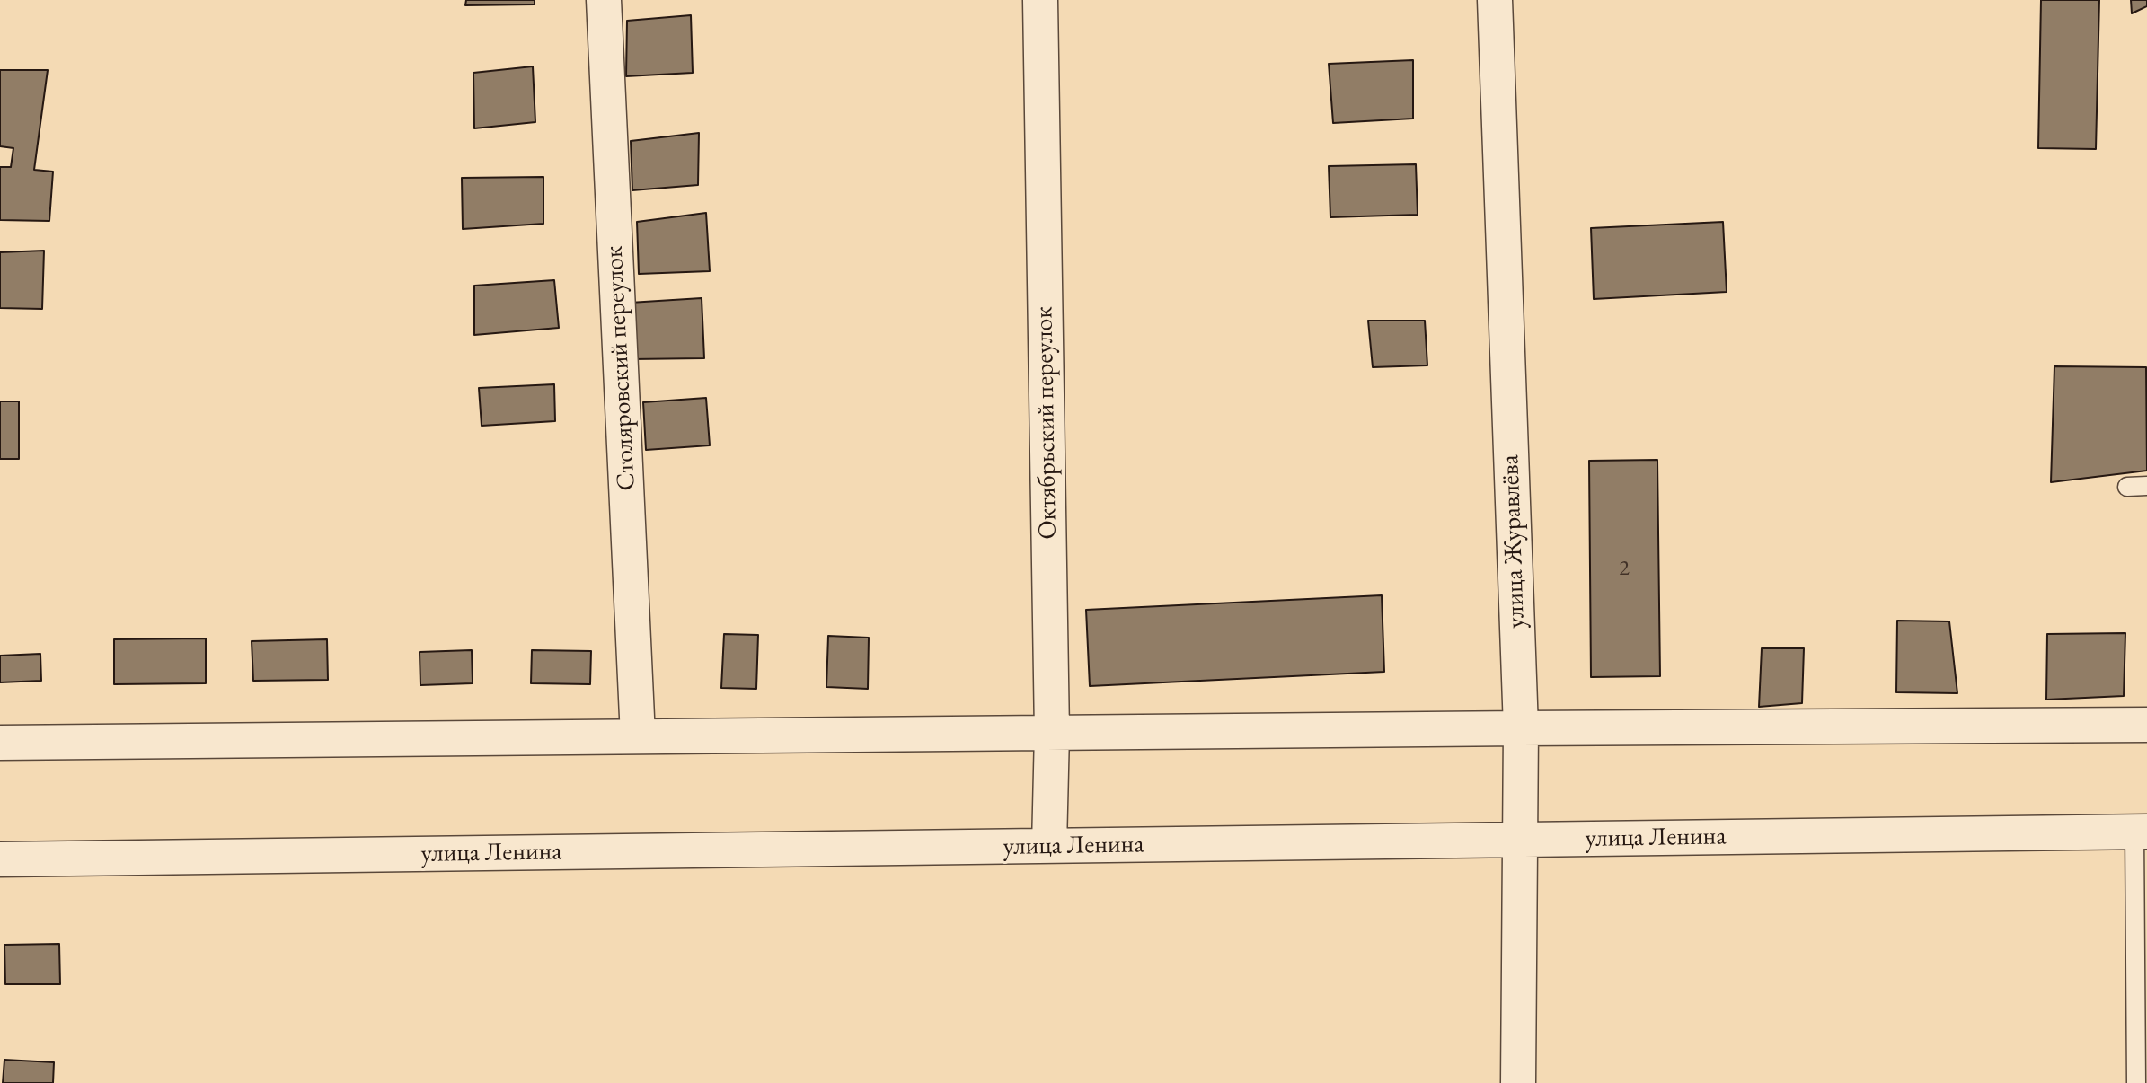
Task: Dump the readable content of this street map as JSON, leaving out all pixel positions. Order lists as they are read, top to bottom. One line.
{"streets":{"street":["Столяровский переулок","Октябрьский переулок","улица Журавлёва","улица Ленина"]},"crossings":[["Октябрьский переулок","улица Ленина"],["улица Журавлёва","улица Ленина"]],"house_numbers":["2"]}
